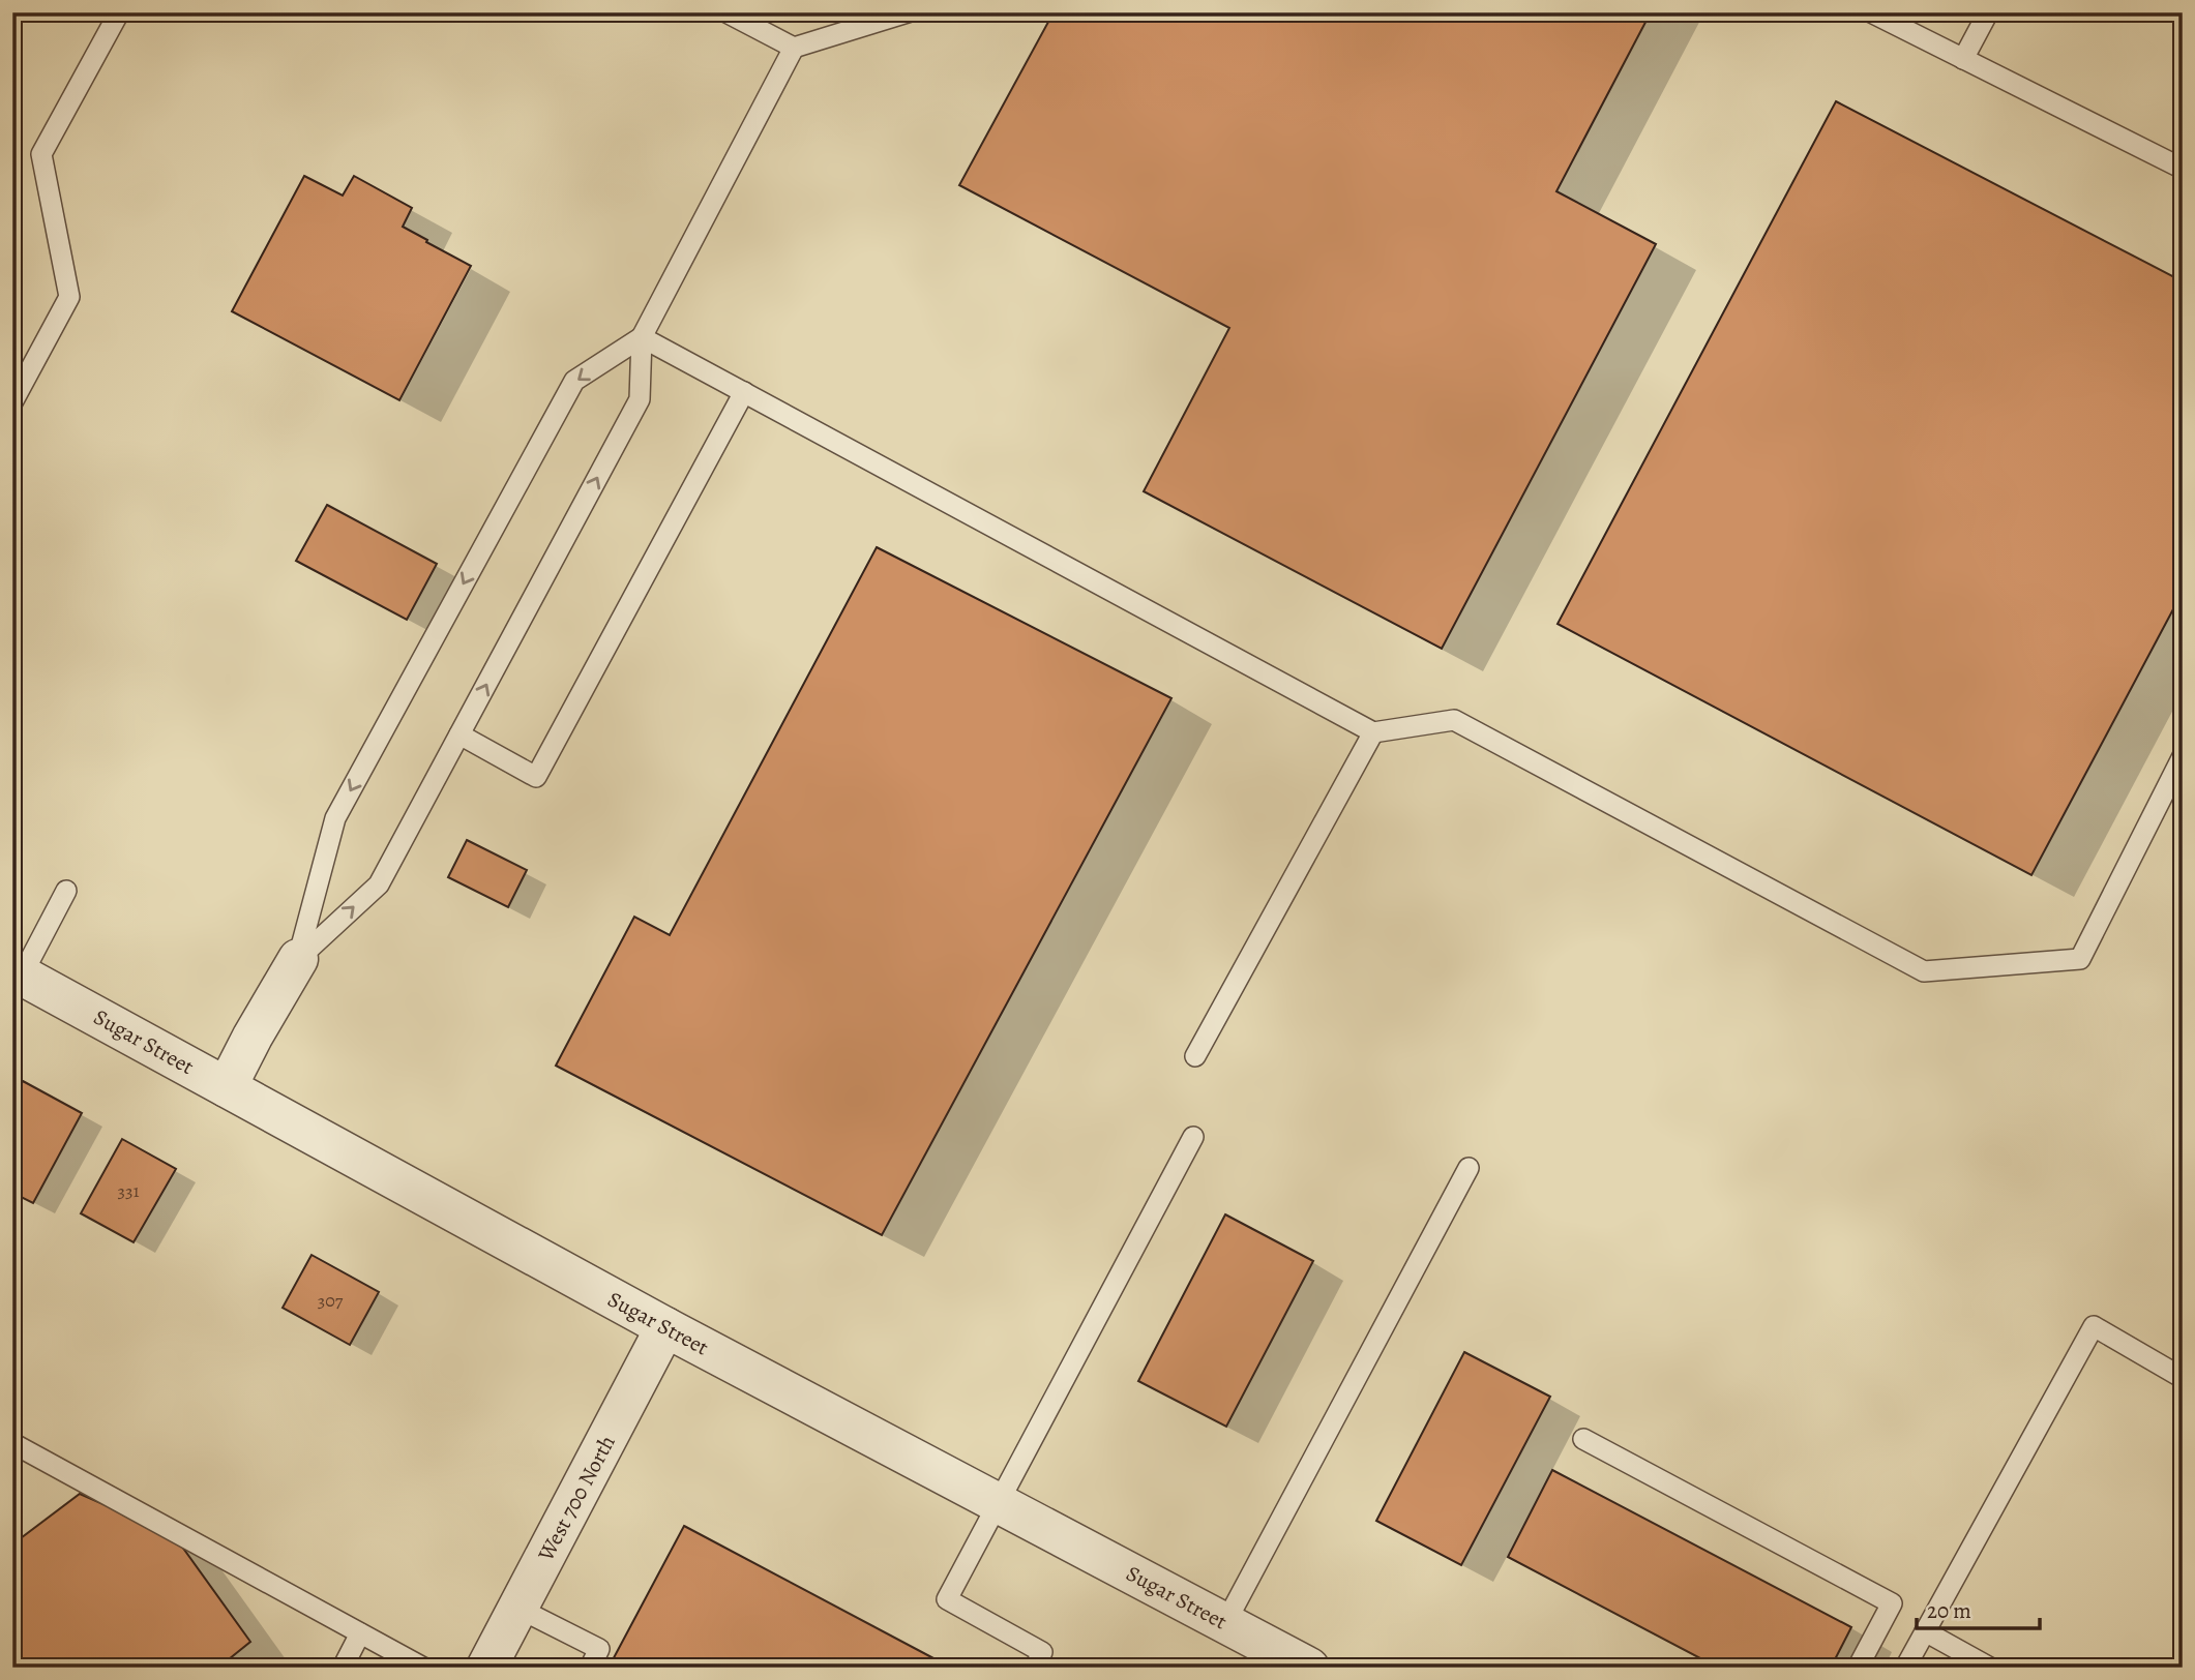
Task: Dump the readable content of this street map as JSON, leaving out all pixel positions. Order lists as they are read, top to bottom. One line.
{"streets":{"street":["Sugar Street","West 700 North"]},"crossings":[["Sugar Street","West 700 North"]],"house_numbers":["331","307"],"scale_bar":"20 m"}
